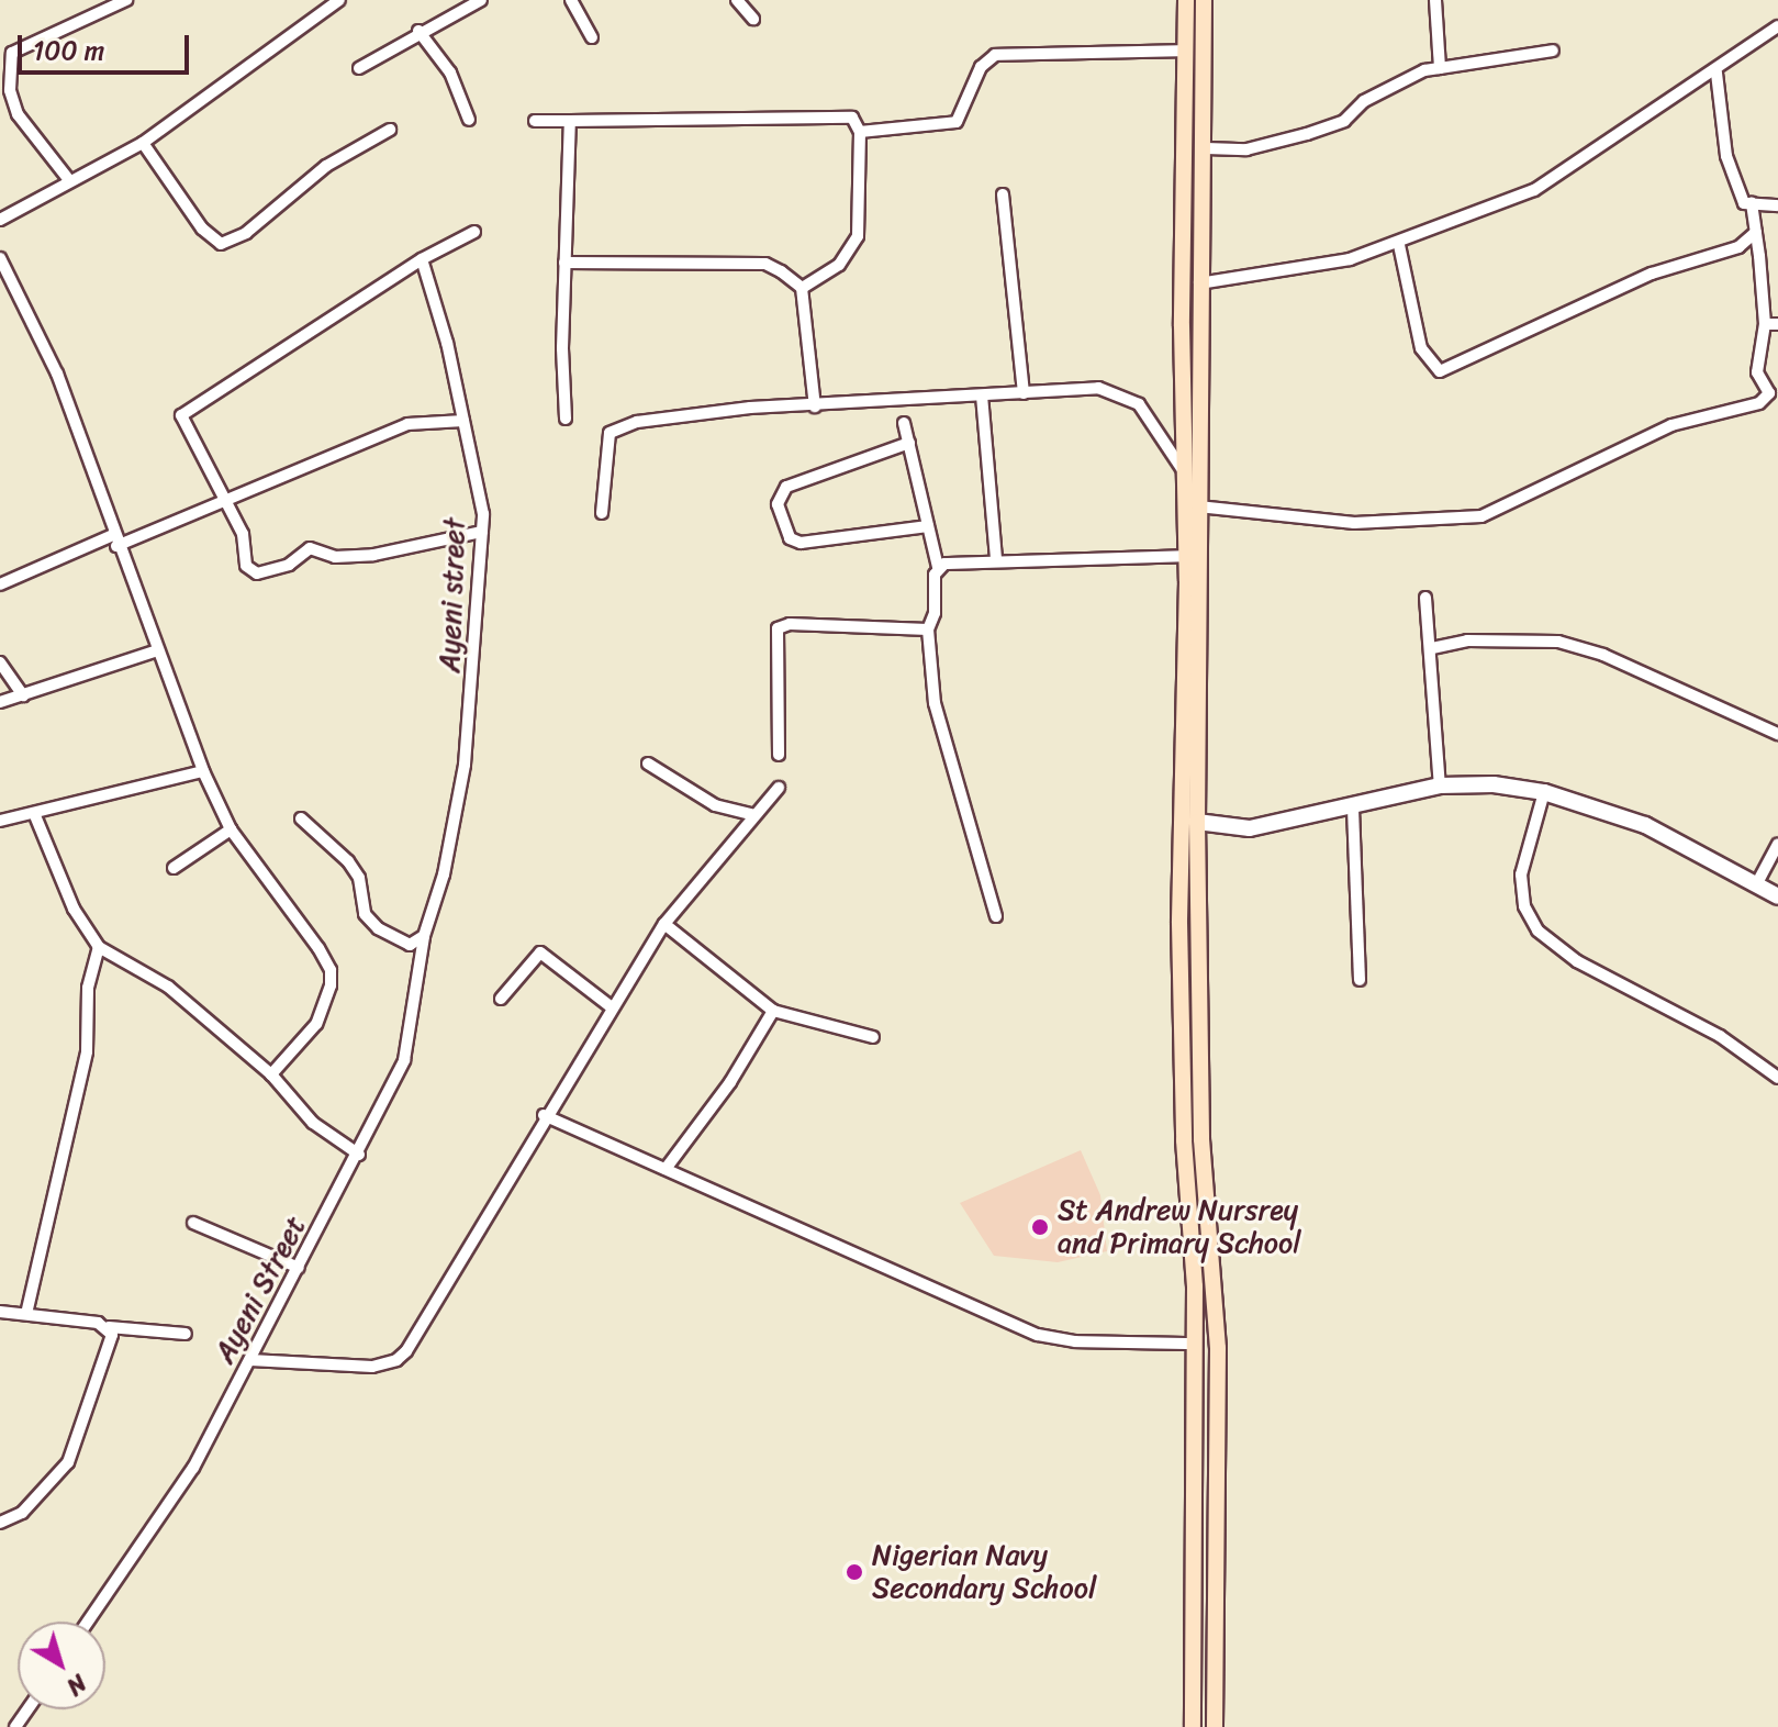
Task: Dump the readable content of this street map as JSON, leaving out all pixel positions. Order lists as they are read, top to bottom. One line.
{"streets":{"street":["Ayeni street","Ayeni Street"]},"crossings":[["Ayeni street","Ayeni Street"]],"places":["St Andrew Nursrey and Primary School","Nigerian Navy Secondary School"],"scale_bar":"100 m","north":"bottom right"}
